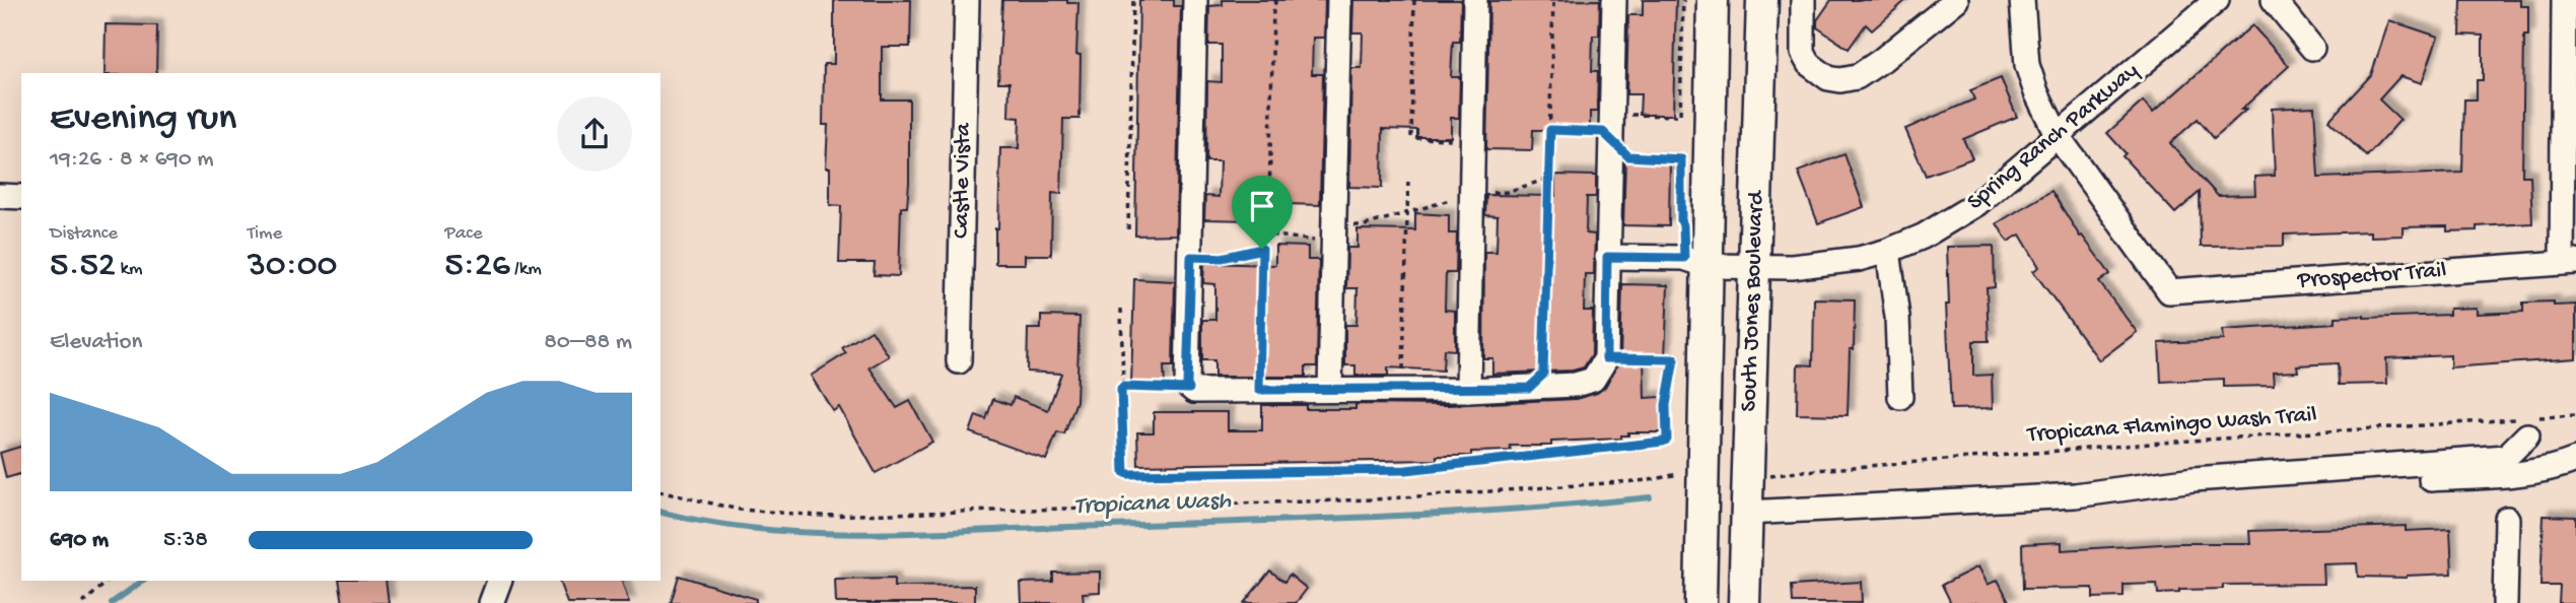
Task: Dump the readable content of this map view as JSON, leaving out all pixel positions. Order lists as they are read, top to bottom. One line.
{"streets":{"main road":["South Jones Boulevard"],"street":["Spring Ranch Parkway","Castle Vista","Prospector Trail"],"path":["Tropicana Flamingo Wash Trail"]},"crossings":[["Spring Ranch Parkway","Prospector Trail"],["Spring Ranch Parkway","South Jones Boulevard"]],"water":["Tropicana Wash"],"page":{"heading":["Evening run","19:26 · 8 × 690 m"],"stats":[["Distance","5.52 km"],["Time","30:00"],["Pace","5:26 /km"]],"chart":["Elevation","80–88 m"],"list":[{"name":"690 m","note":"5:38"}]}}
